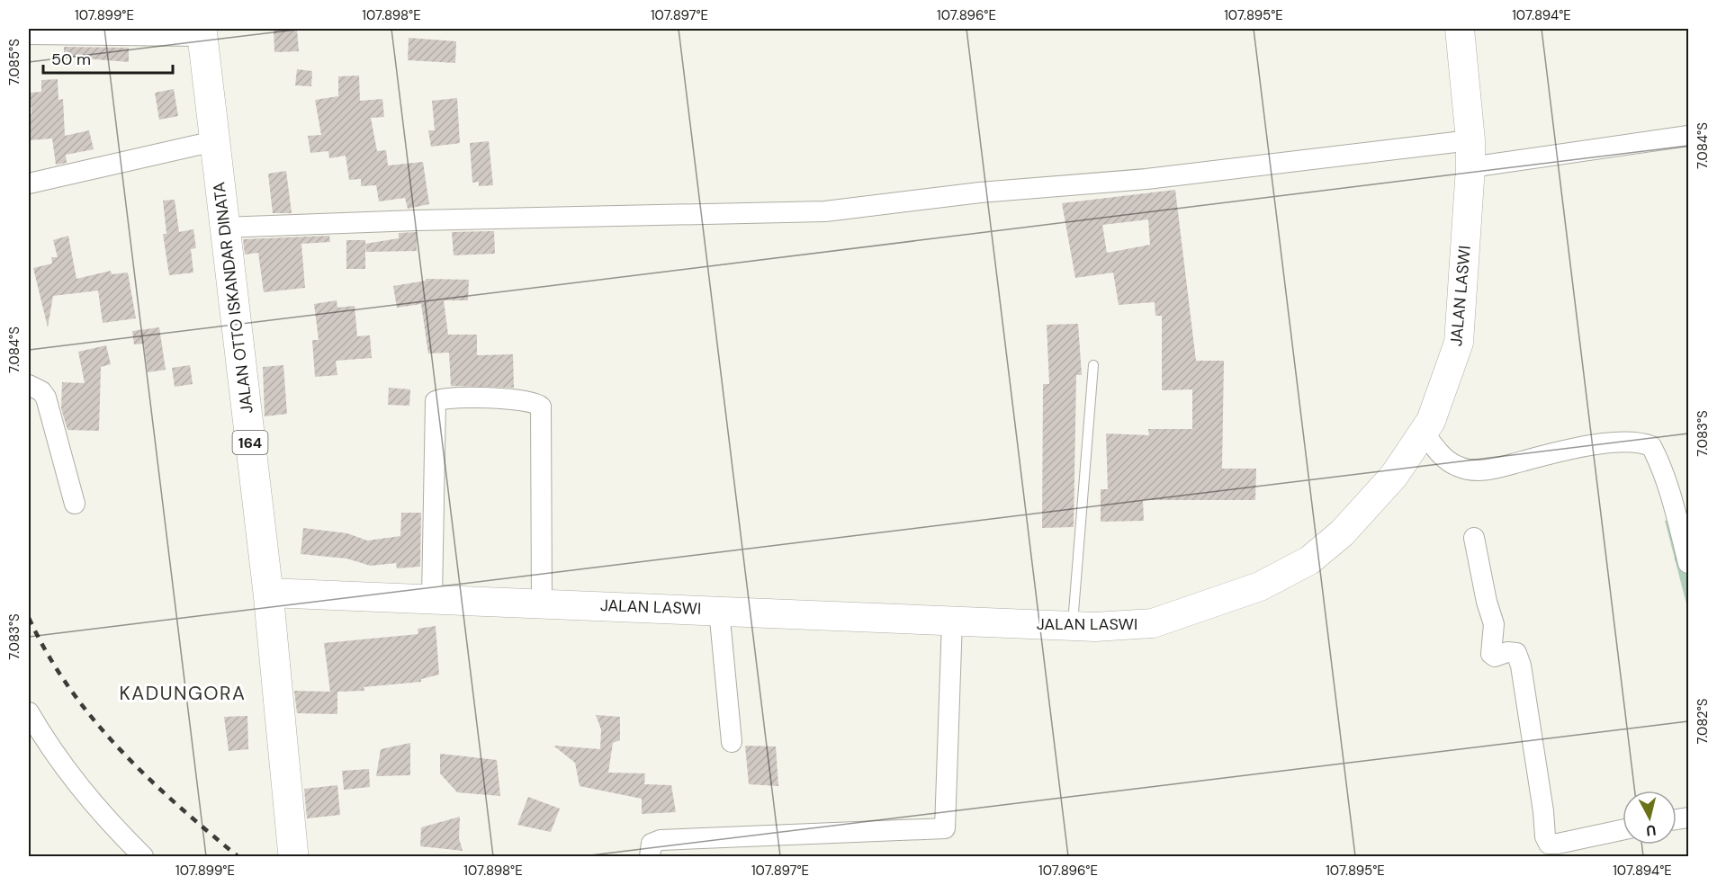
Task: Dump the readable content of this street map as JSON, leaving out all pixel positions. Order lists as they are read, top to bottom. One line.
{"streets":{"main road":["JALAN OTTO ISKANDAR DINATA","164"],"street":["JALAN LASWI"]},"crossings":[["JALAN LASWI","JALAN OTTO ISKANDAR DINATA"]],"districts":["KADUNGORA"],"scale_bar":"50 m","north":"bottom","coordinates":["107.899°E","107.898°E","107.897°E","107.896°E","107.895°E","107.894°E","7.085°S","7.084°S","7.083°S","7.082°S"]}
